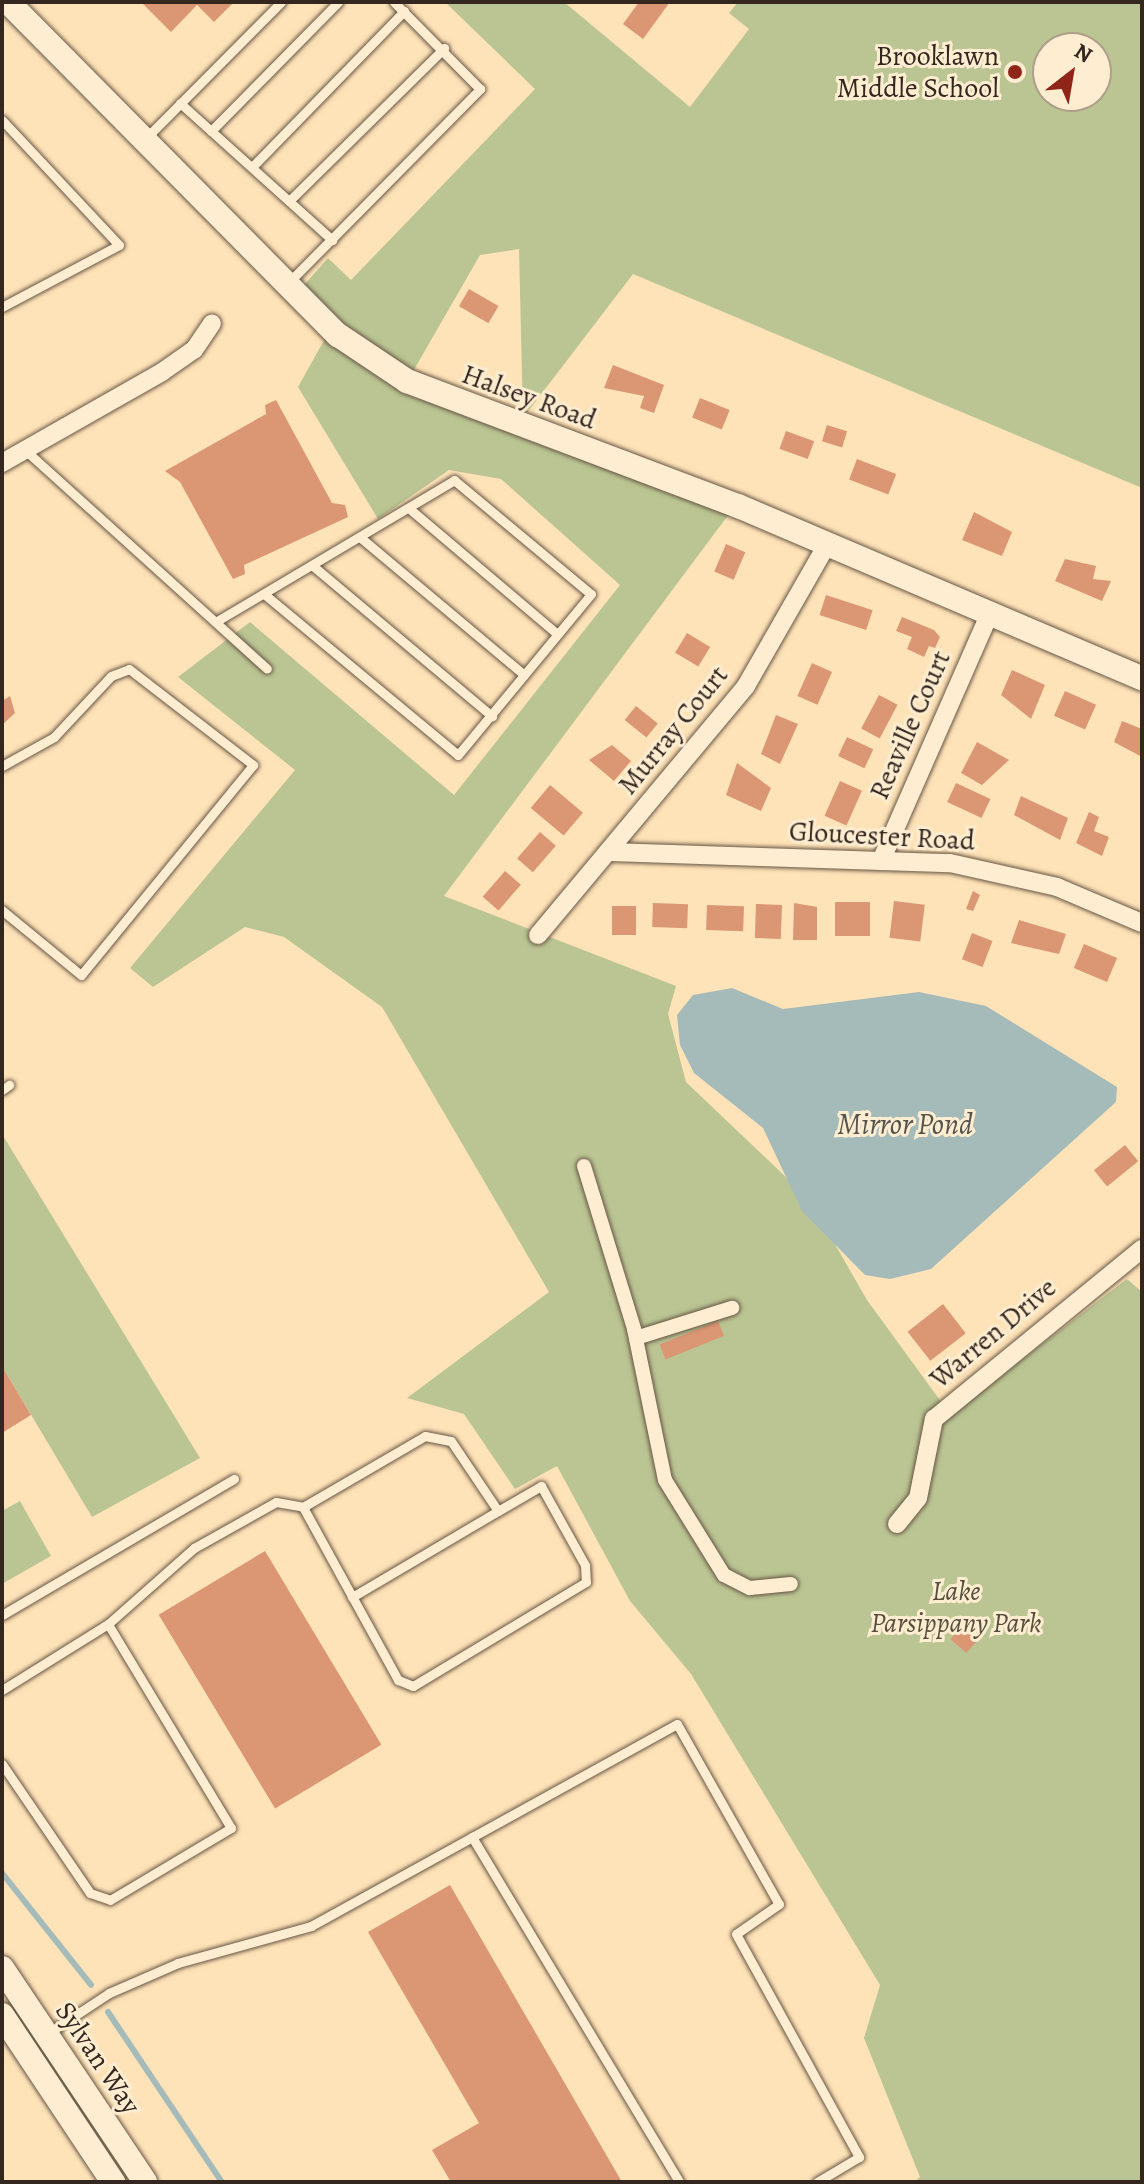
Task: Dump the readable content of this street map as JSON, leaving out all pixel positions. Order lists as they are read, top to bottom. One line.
{"streets":{"street":["Halsey Road","Reaville Court","Murray Court","Gloucester Road","Warren Drive","Sylvan Way"]},"crossings":[["Halsey Road","Reaville Court"],["Halsey Road","Murray Court"],["Reaville Court","Gloucester Road"],["Murray Court","Gloucester Road"]],"water":["Mirror Pond"],"parks":["Lake Parsippany Park"],"places":["Brooklawn Middle School"],"north":"top right"}
